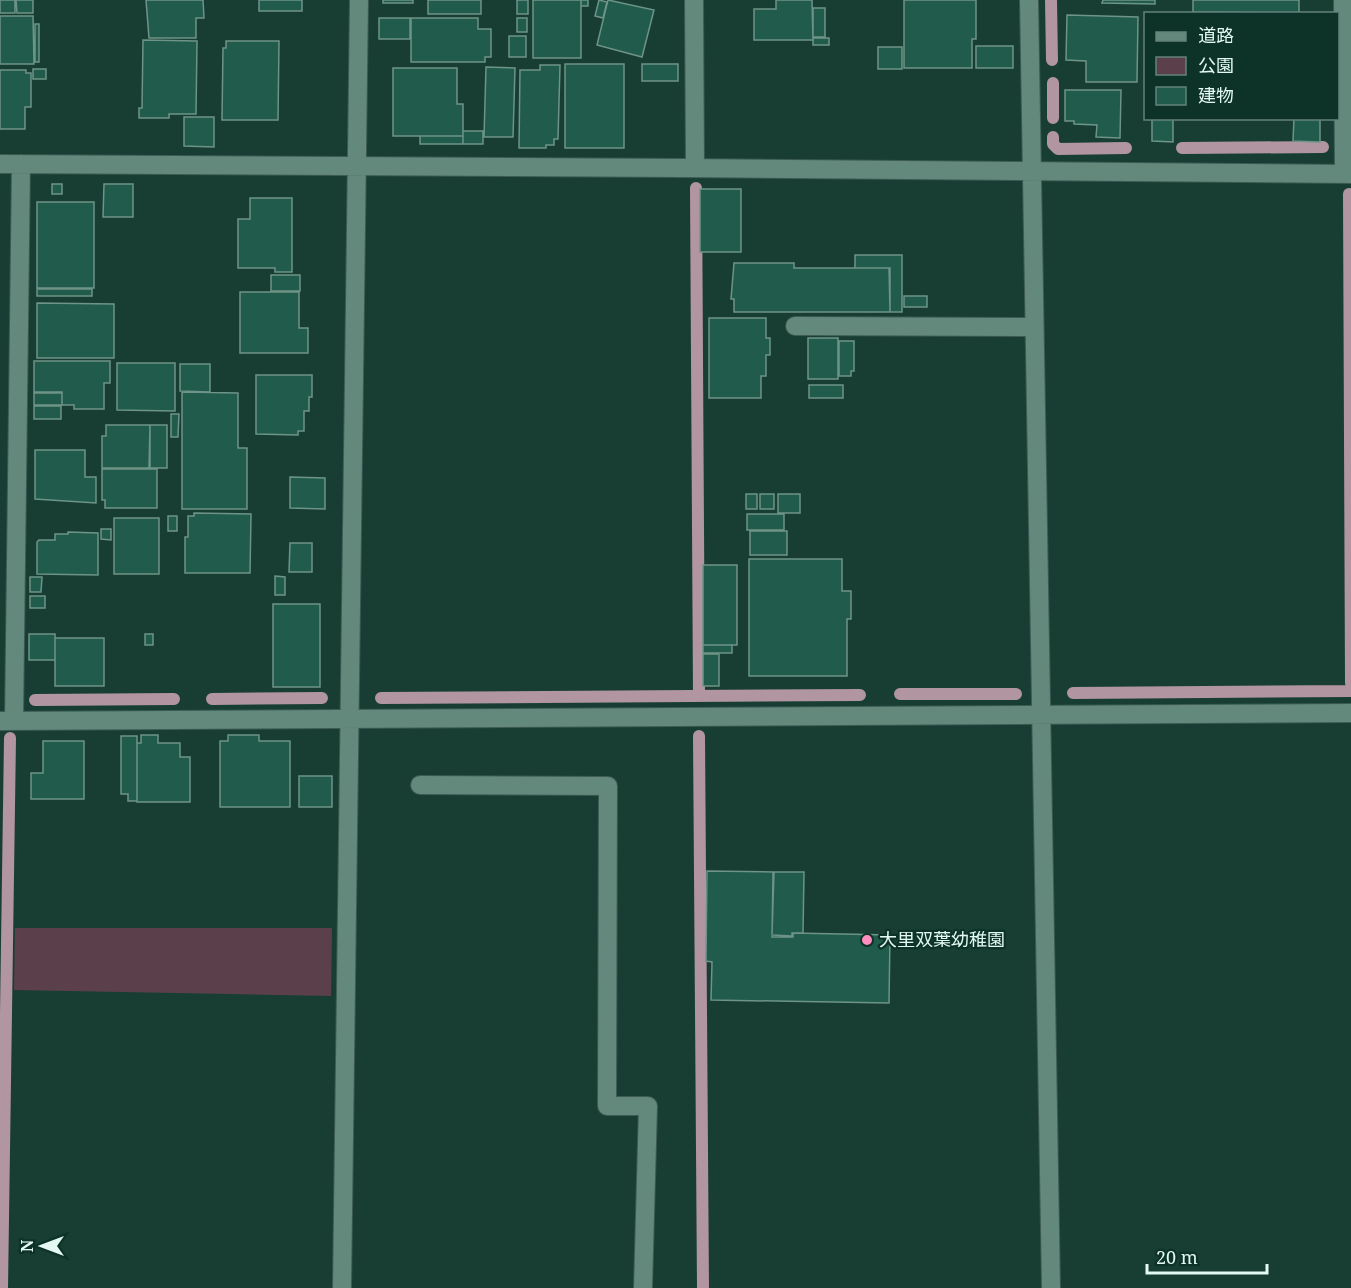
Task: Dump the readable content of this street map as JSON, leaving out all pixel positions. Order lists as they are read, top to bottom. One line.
{"places":["大里双葉幼稚園"],"legend":["道路","公園","建物"],"scale_bar":"20 m","north":"left"}
